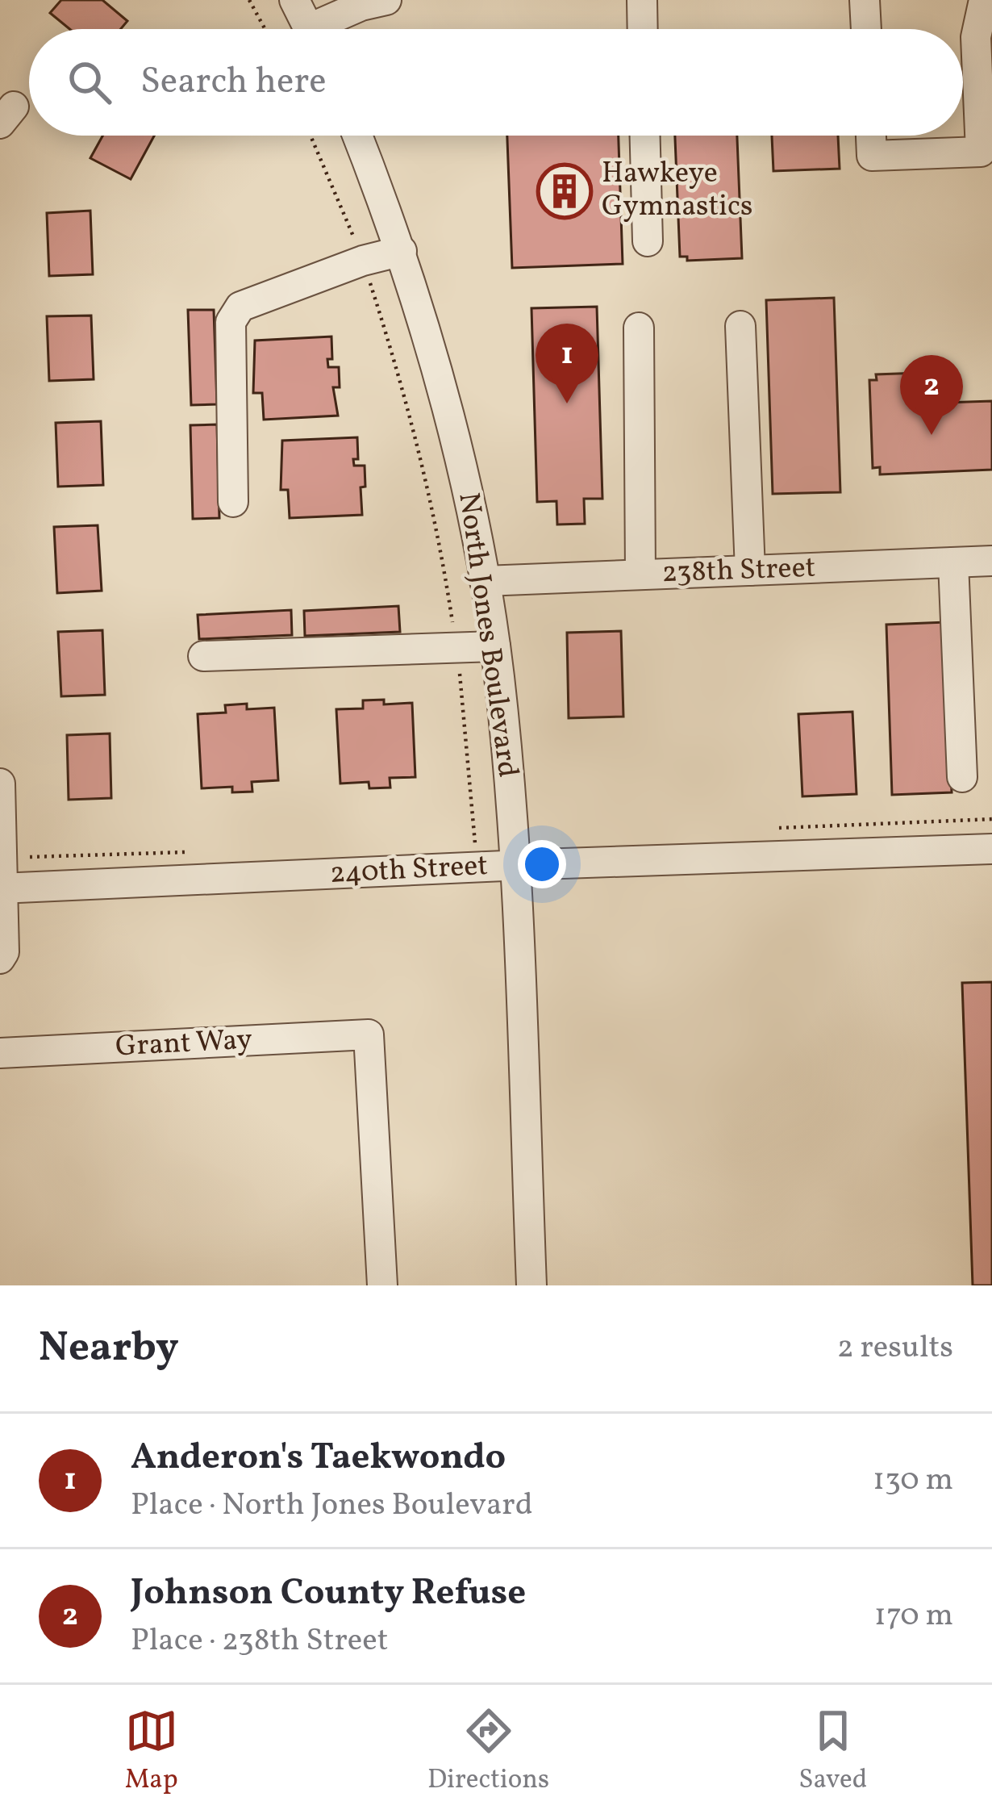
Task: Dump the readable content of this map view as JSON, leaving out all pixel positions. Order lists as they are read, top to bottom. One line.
{"streets":{"street":["238th Street","North Jones Boulevard","240th Street","Grant Way"]},"crossings":[["238th Street","North Jones Boulevard"],["North Jones Boulevard","240th Street"]],"places":{"building":["Hawkeye Gymnastics"]},"page":{"search":"Search here","pins":["1","2"],"heading":["Nearby","2 results"],"list":[{"mark":"1","name":"Anderon's Taekwondo","note":"Place · North Jones Boulevard","value":"130 m"},{"mark":"2","name":"Johnson County Refuse","note":"Place · 238th Street","value":"170 m"}],"nav":["Map","Directions","Saved"]}}
